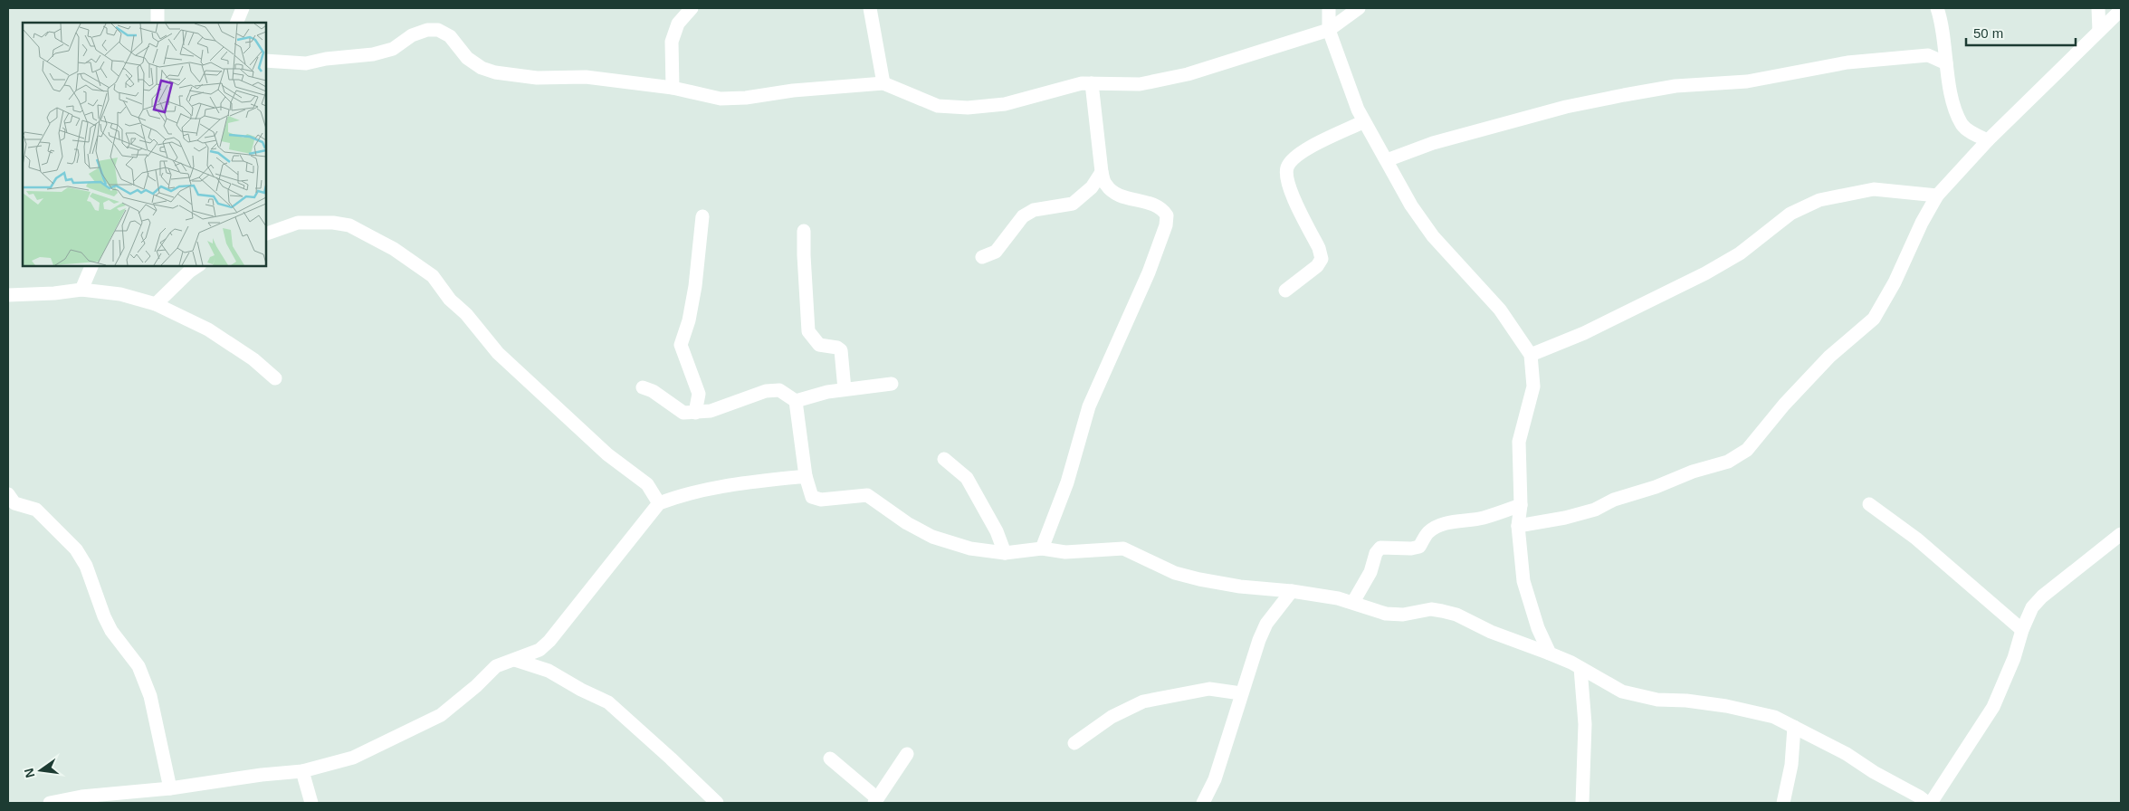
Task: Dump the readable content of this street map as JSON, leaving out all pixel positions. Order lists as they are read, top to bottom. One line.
{"scale_bar":"50 m","north":"left"}
